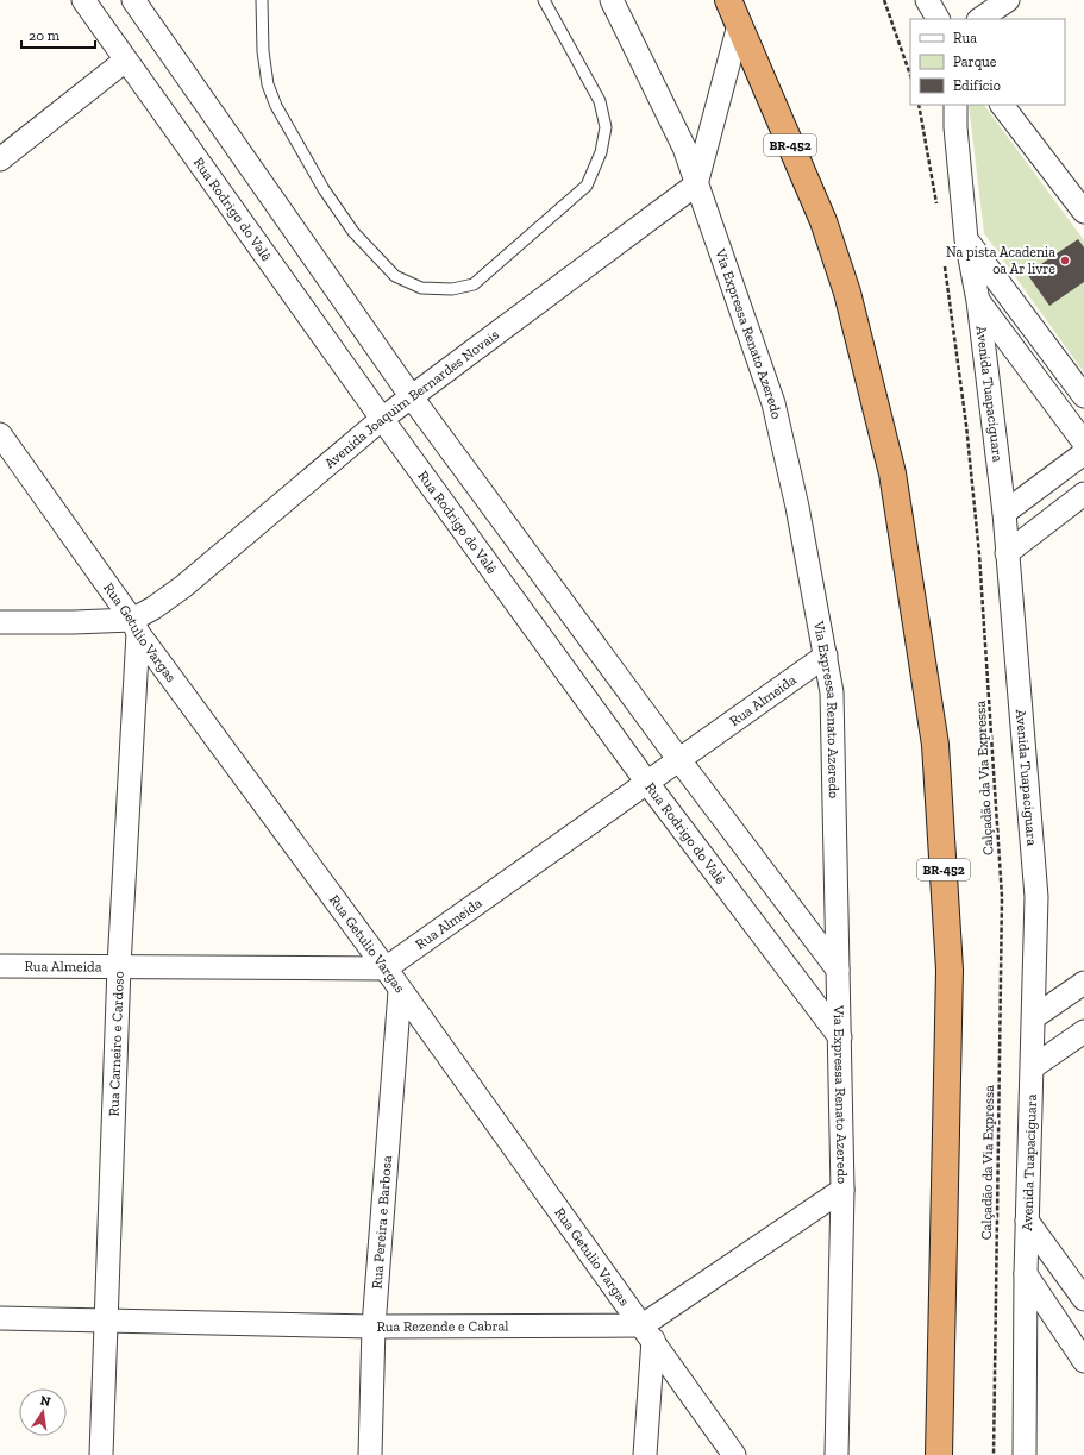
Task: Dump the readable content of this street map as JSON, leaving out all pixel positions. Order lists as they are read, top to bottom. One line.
{"streets":{"highway":["BR-452"],"street":["Rua Rodrigo do Valê","Via Expressa Renato Azeredo","Avenida Tuapaciguara","Avenida Joaquim Bernardes Novais","Rua Getulio Vargas","Rua Almeida","Rua Carneiro e Cardoso","Rua Pereira e Barbosa","Rua Rezende e Cabral"],"path":["Calçadão da Via Expressa"]},"crossings":[["Rua Rodrigo do Valê","Via Expressa Renato Azeredo"],["Rua Rodrigo do Valê","Avenida Joaquim Bernardes Novais"],["Rua Rodrigo do Valê","Rua Almeida"],["Via Expressa Renato Azeredo","Avenida Joaquim Bernardes Novais"],["Via Expressa Renato Azeredo","Rua Almeida"],["Avenida Joaquim Bernardes Novais","Rua Getulio Vargas"],["Avenida Joaquim Bernardes Novais","Rua Carneiro e Cardoso"],["Rua Getulio Vargas","Rua Almeida"],["Rua Getulio Vargas","Rua Carneiro e Cardoso"],["Rua Getulio Vargas","Rua Pereira e Barbosa"],["Rua Getulio Vargas","Rua Rezende e Cabral"],["Rua Almeida","Rua Carneiro e Cardoso"],["Rua Carneiro e Cardoso","Rua Rezende e Cabral"],["Rua Pereira e Barbosa","Rua Rezende e Cabral"]],"places":["Na pista Acadenia oa Ar livre"],"legend":["Rua","Parque","Edifício"],"scale_bar":"20 m","north":"top"}
